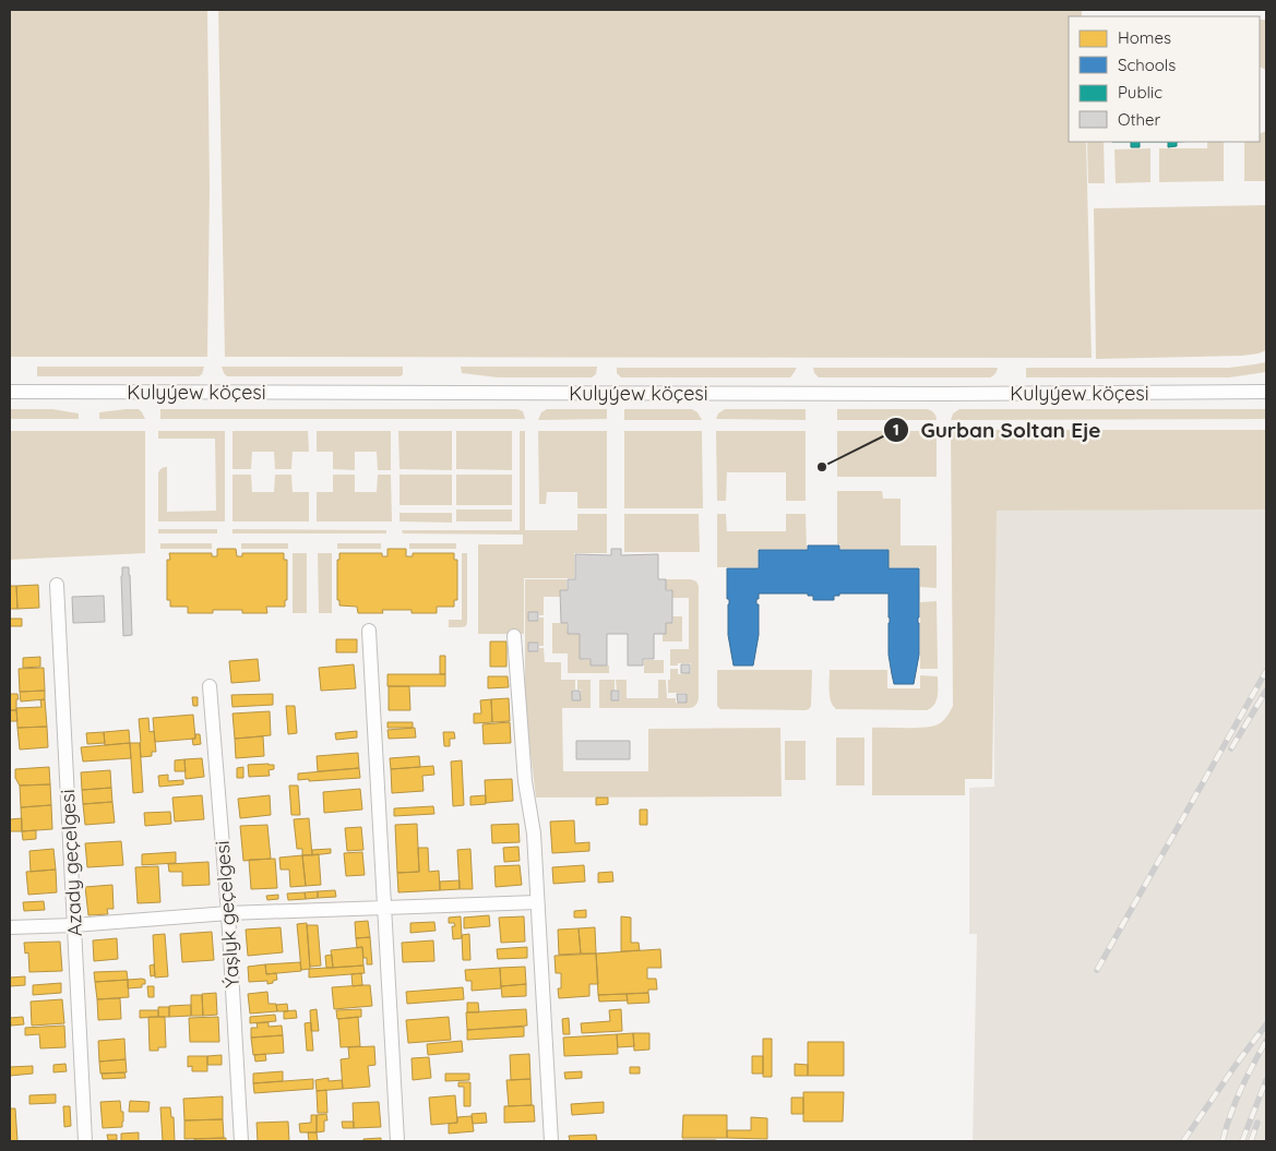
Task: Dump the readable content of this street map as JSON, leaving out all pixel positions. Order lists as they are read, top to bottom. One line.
{"streets":{"street":["Kulyýew köçesi","Azady geçelgesi","Ýaşlyk geçelgesi"]},"places":["Gurban Soltan Eje"],"legend":["Homes","Schools","Public","Other"]}
